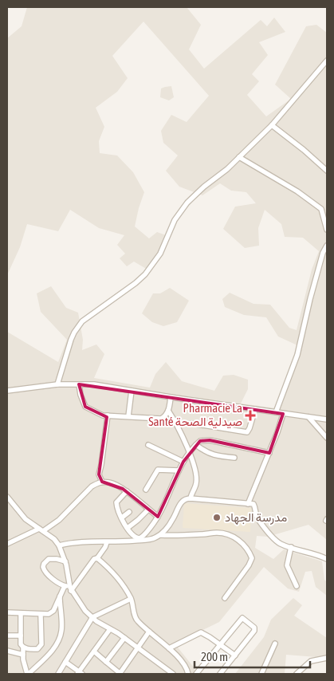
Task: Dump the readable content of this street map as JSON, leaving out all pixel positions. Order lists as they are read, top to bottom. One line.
{"places":{"health":["Pharmacie La Santé صيدلية الصحة"],"other":["مدرسة الجهاد"]},"scale_bar":"200 m"}
